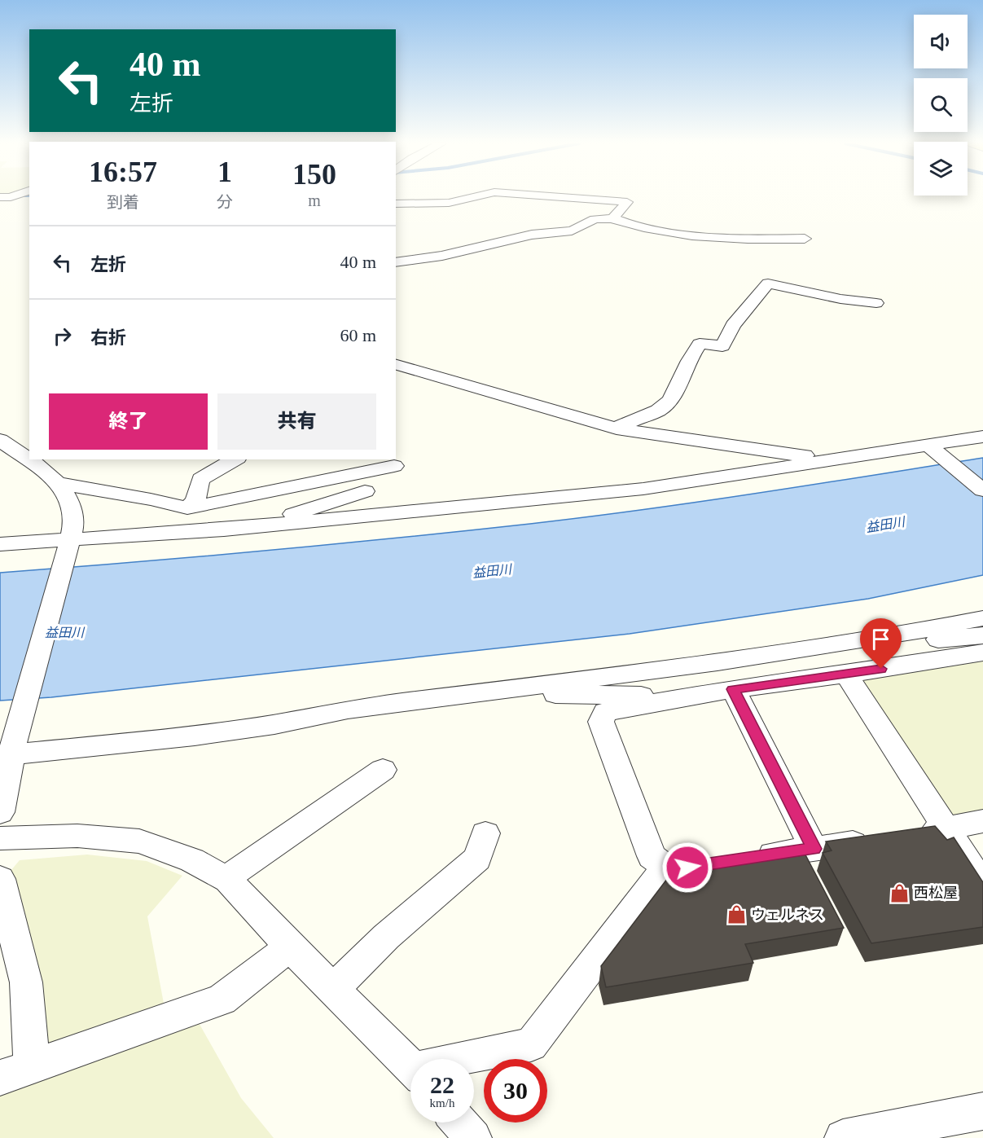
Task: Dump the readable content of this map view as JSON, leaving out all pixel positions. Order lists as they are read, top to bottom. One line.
{"water":["益田川"],"places":{"shop":["西松屋","ウェルネス"]},"page":{"turn":["40 m","左折"],"eta":["16:57","到着","1","分","150","m"],"list":[{"name":"左折","value":"40 m"},{"name":"右折","value":"60 m"}],"buttons":["終了","共有"],"speed":"22 km/h","limit":"30"}}
